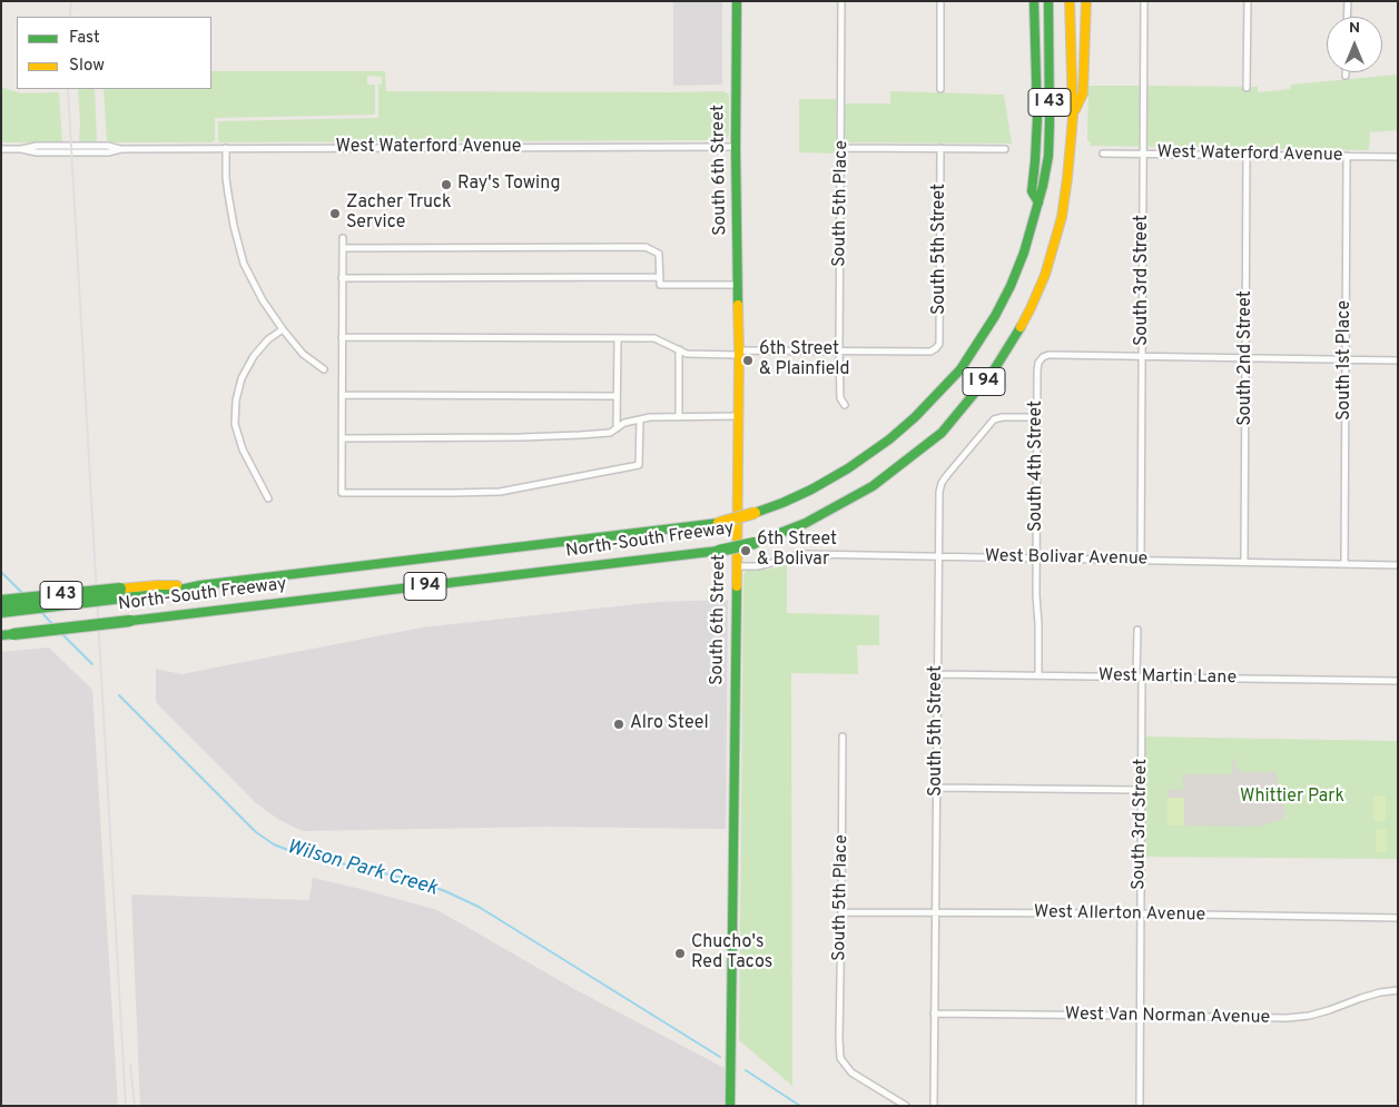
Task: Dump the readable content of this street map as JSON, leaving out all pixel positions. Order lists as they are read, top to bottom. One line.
{"streets":{"main road":["I 43","South 6th Street","I 94","North-South Freeway"],"street":["West Waterford Avenue","South 5th Place","South 5th Street","South 3rd Street","South 2nd Street","South 1st Place","South 4th Street","West Bolivar Avenue","West Martin Lane","West Allerton Avenue","West Van Norman Avenue"]},"crossings":[["I 43","North-South Freeway"],["West Waterford Avenue","South 6th Street"],["West Waterford Avenue","South 3rd Street"],["West Waterford Avenue","South 2nd Street"],["West Waterford Avenue","South 1st Place"],["South 6th Street","West Bolivar Avenue"],["South 5th Place","South 5th Street"],["South 5th Place","West Allerton Avenue"],["South 5th Street","South 4th Street"],["South 5th Street","West Bolivar Avenue"],["South 5th Street","West Martin Lane"],["South 5th Street","West Allerton Avenue"],["South 5th Street","West Van Norman Avenue"],["South 3rd Street","South 4th Street"],["South 3rd Street","West Bolivar Avenue"],["South 3rd Street","West Martin Lane"],["South 3rd Street","West Allerton Avenue"],["South 3rd Street","West Van Norman Avenue"],["South 2nd Street","West Bolivar Avenue"],["South 1st Place","West Bolivar Avenue"],["South 4th Street","West Bolivar Avenue"],["South 4th Street","West Martin Lane"]],"water":["Wilson Park Creek"],"parks":["Whittier Park"],"places":["Ray's Towing","Zacher Truck Service","6th Street & Plainfield","6th Street & Bolivar","Alro Steel","Chucho's Red Tacos"],"legend":["Fast","Slow"],"north":"top"}
